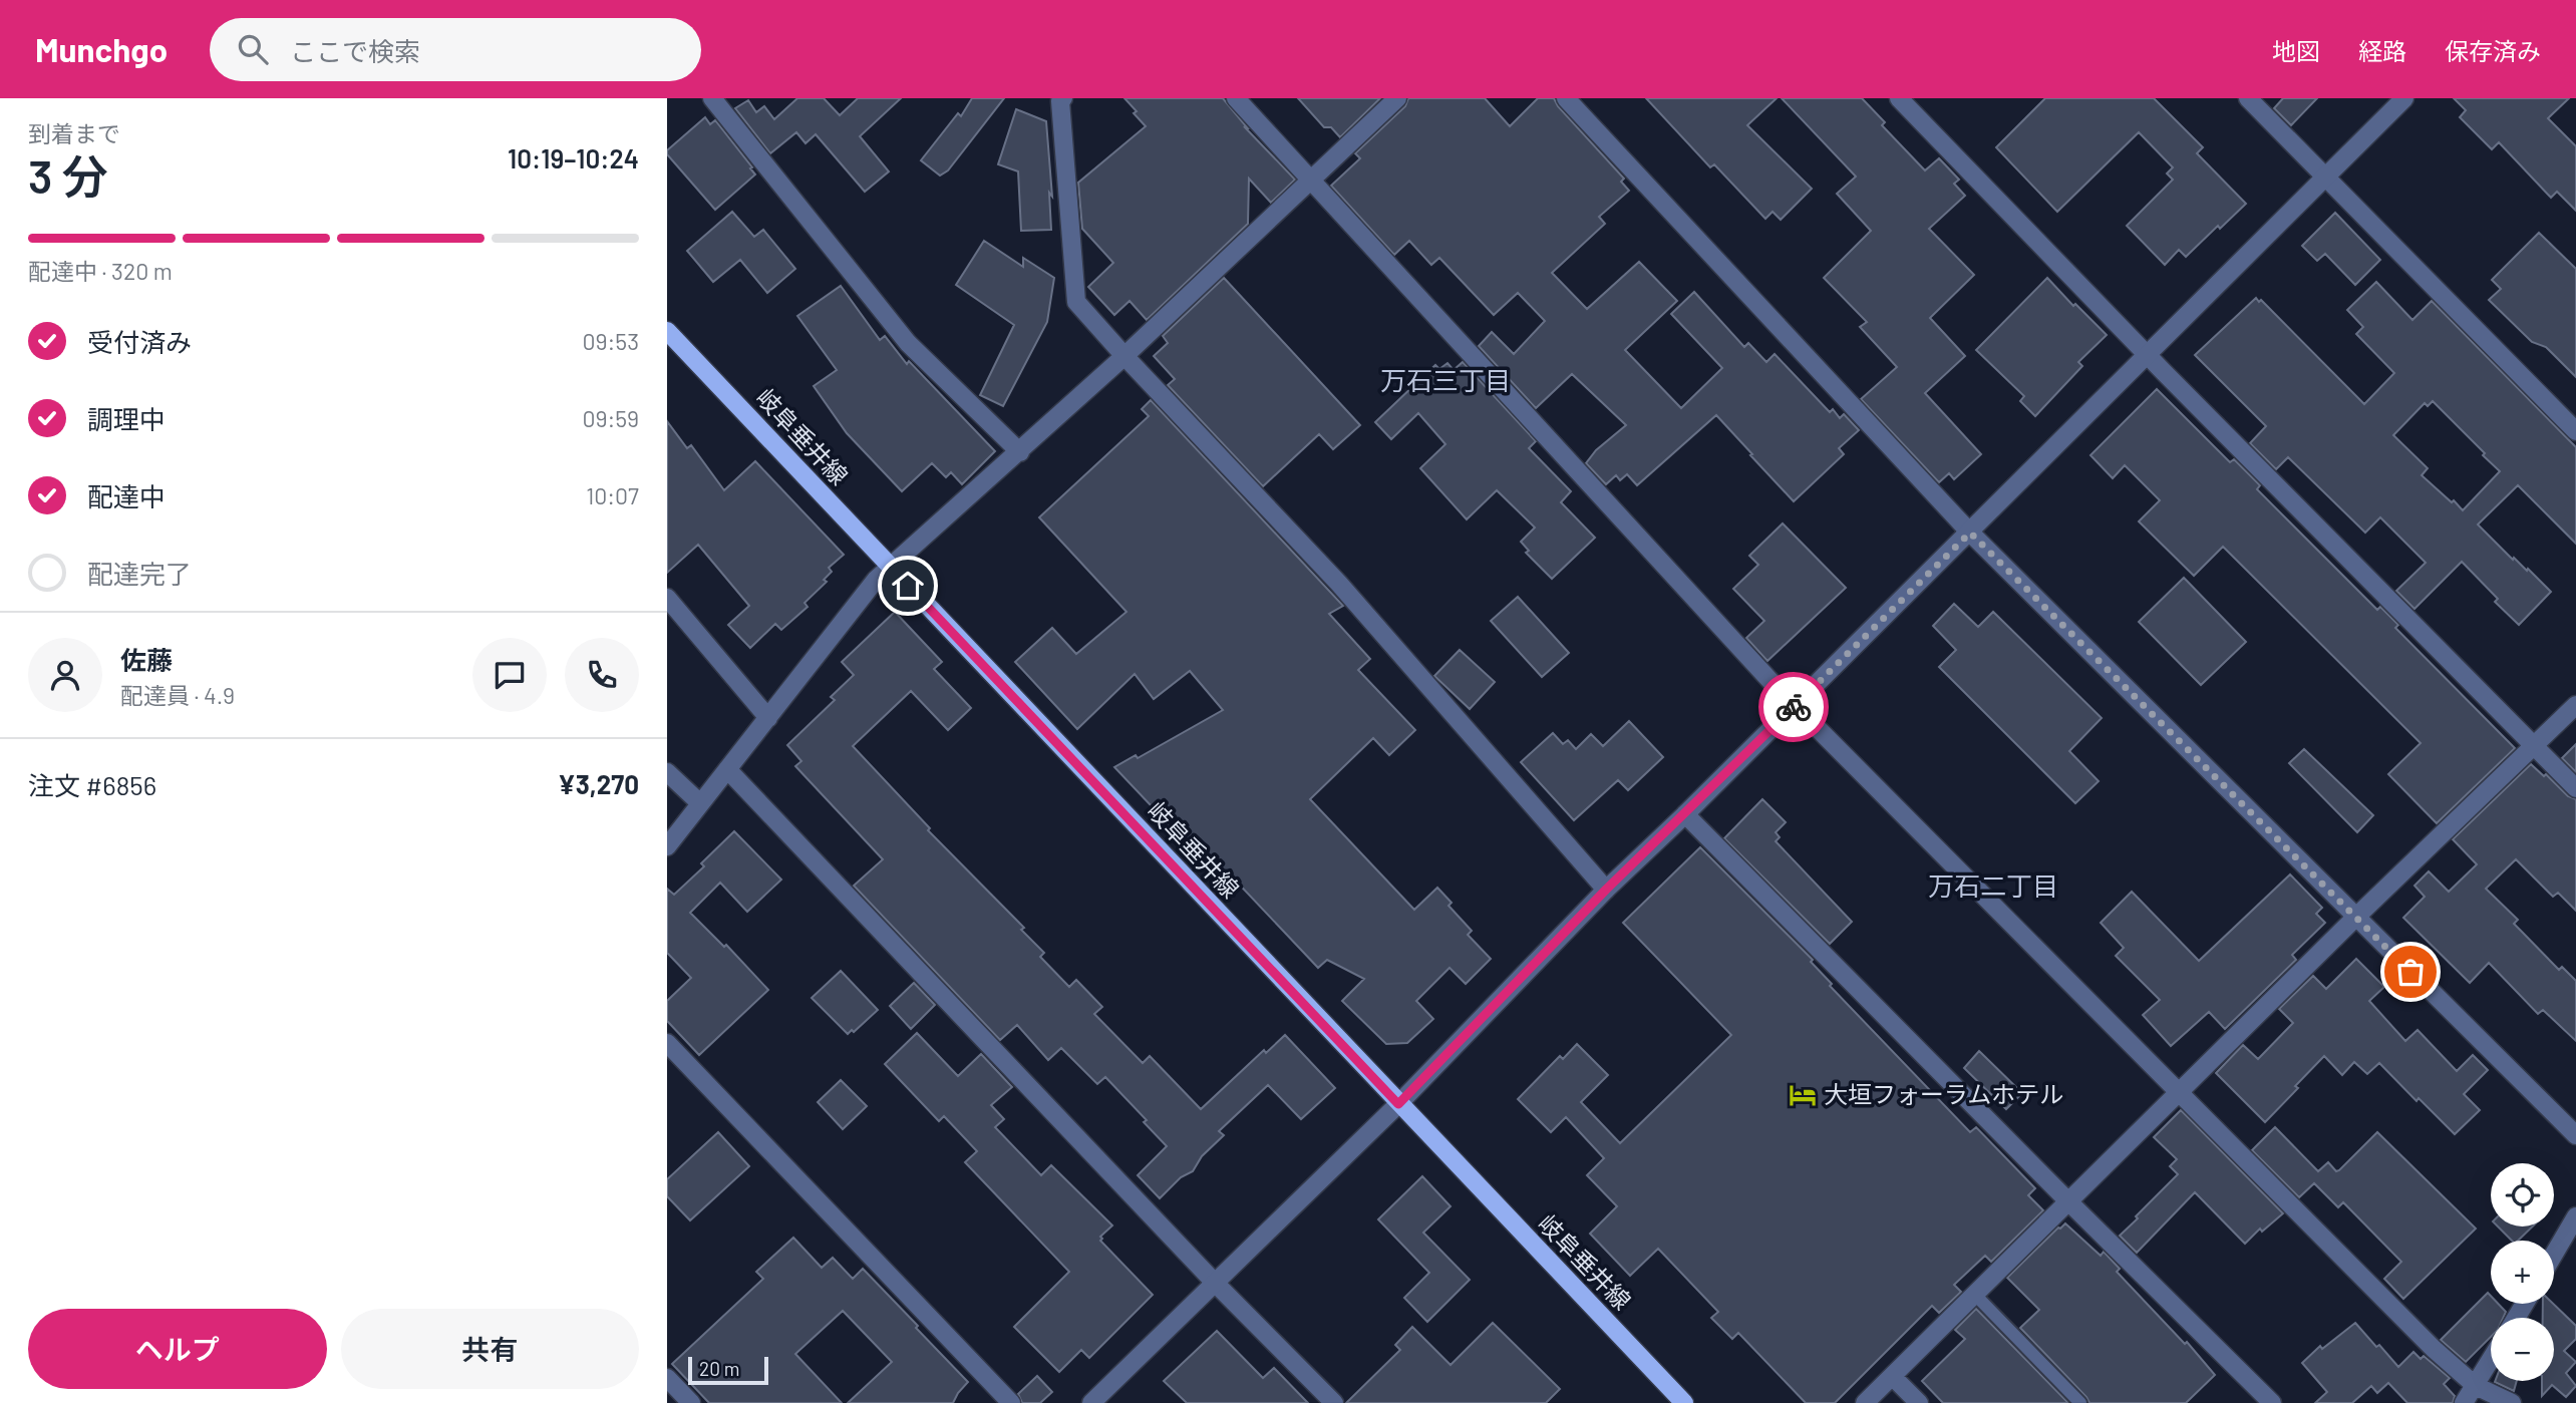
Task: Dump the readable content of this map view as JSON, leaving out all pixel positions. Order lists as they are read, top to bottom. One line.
{"streets":{"main road":["岐阜垂井線"]},"districts":["万石三丁目","万石二丁目"],"places":{"hotel":["大垣フォーラムホテル"]},"scale_bar":"20 m","page":{"header":"Munchgo","search":"ここで検索","nav":["地図","経路","保存済み"],"heading":["3 分","到着まで","10:19–10:24"],"panel":["佐藤","配達員 · 4.9","注文 #6856","¥3,270"],"bar":"配達中 · 320 m","list":[["受付済み","09:53"],["調理中","09:59"],["配達中","10:07"],"配達完了"],"map_buttons":["+","−"],"buttons":["ヘルプ","共有"],"scale":"20 m"}}
